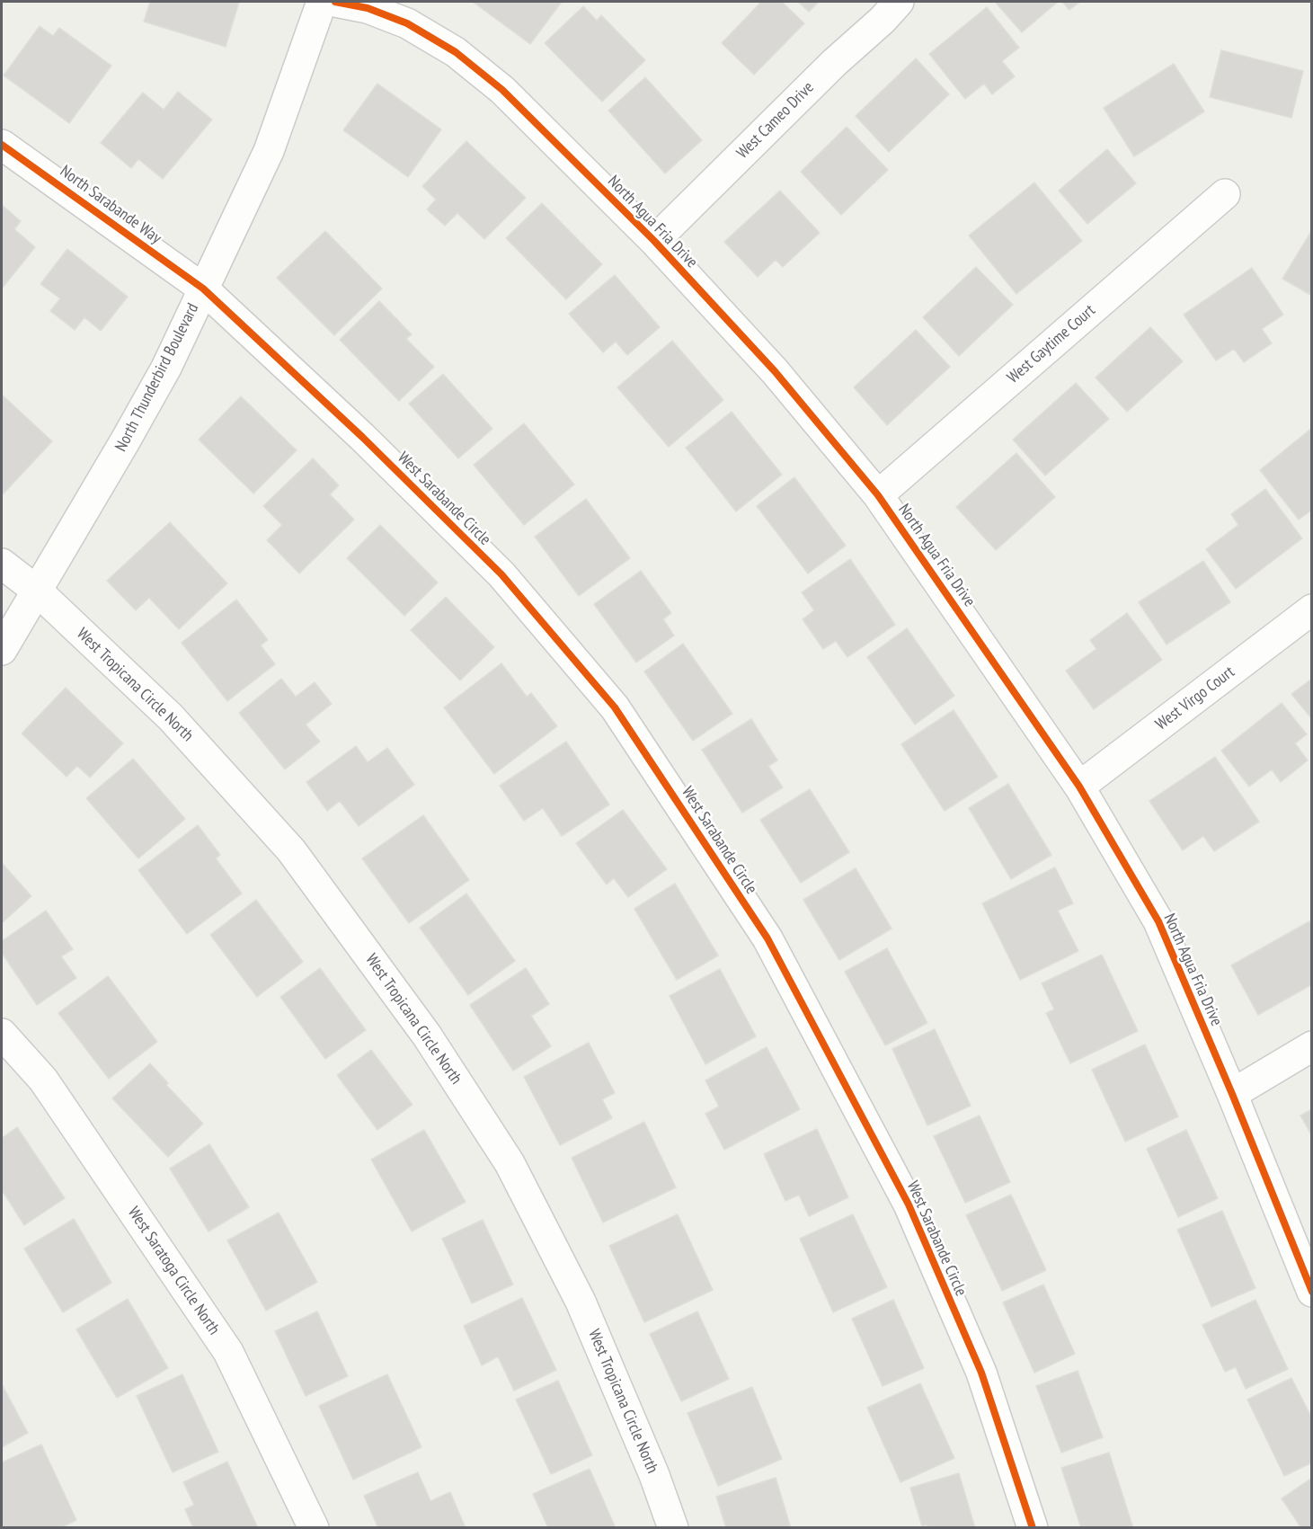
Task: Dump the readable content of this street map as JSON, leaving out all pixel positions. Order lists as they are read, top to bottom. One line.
{"streets":{"street":["West Cameo Drive","North Sarabande Way","North Agua Fria Drive","West Gaytime Court","North Thunderbird Boulevard","West Sarabande Circle","West Tropicana Circle North","West Virgo Court","West Saratoga Circle North"]},"crossings":[["West Cameo Drive","North Agua Fria Drive"],["North Sarabande Way","North Thunderbird Boulevard"],["North Sarabande Way","West Sarabande Circle"],["North Agua Fria Drive","West Gaytime Court"],["North Agua Fria Drive","West Virgo Court"],["North Thunderbird Boulevard","West Sarabande Circle"],["North Thunderbird Boulevard","West Tropicana Circle North"]]}
